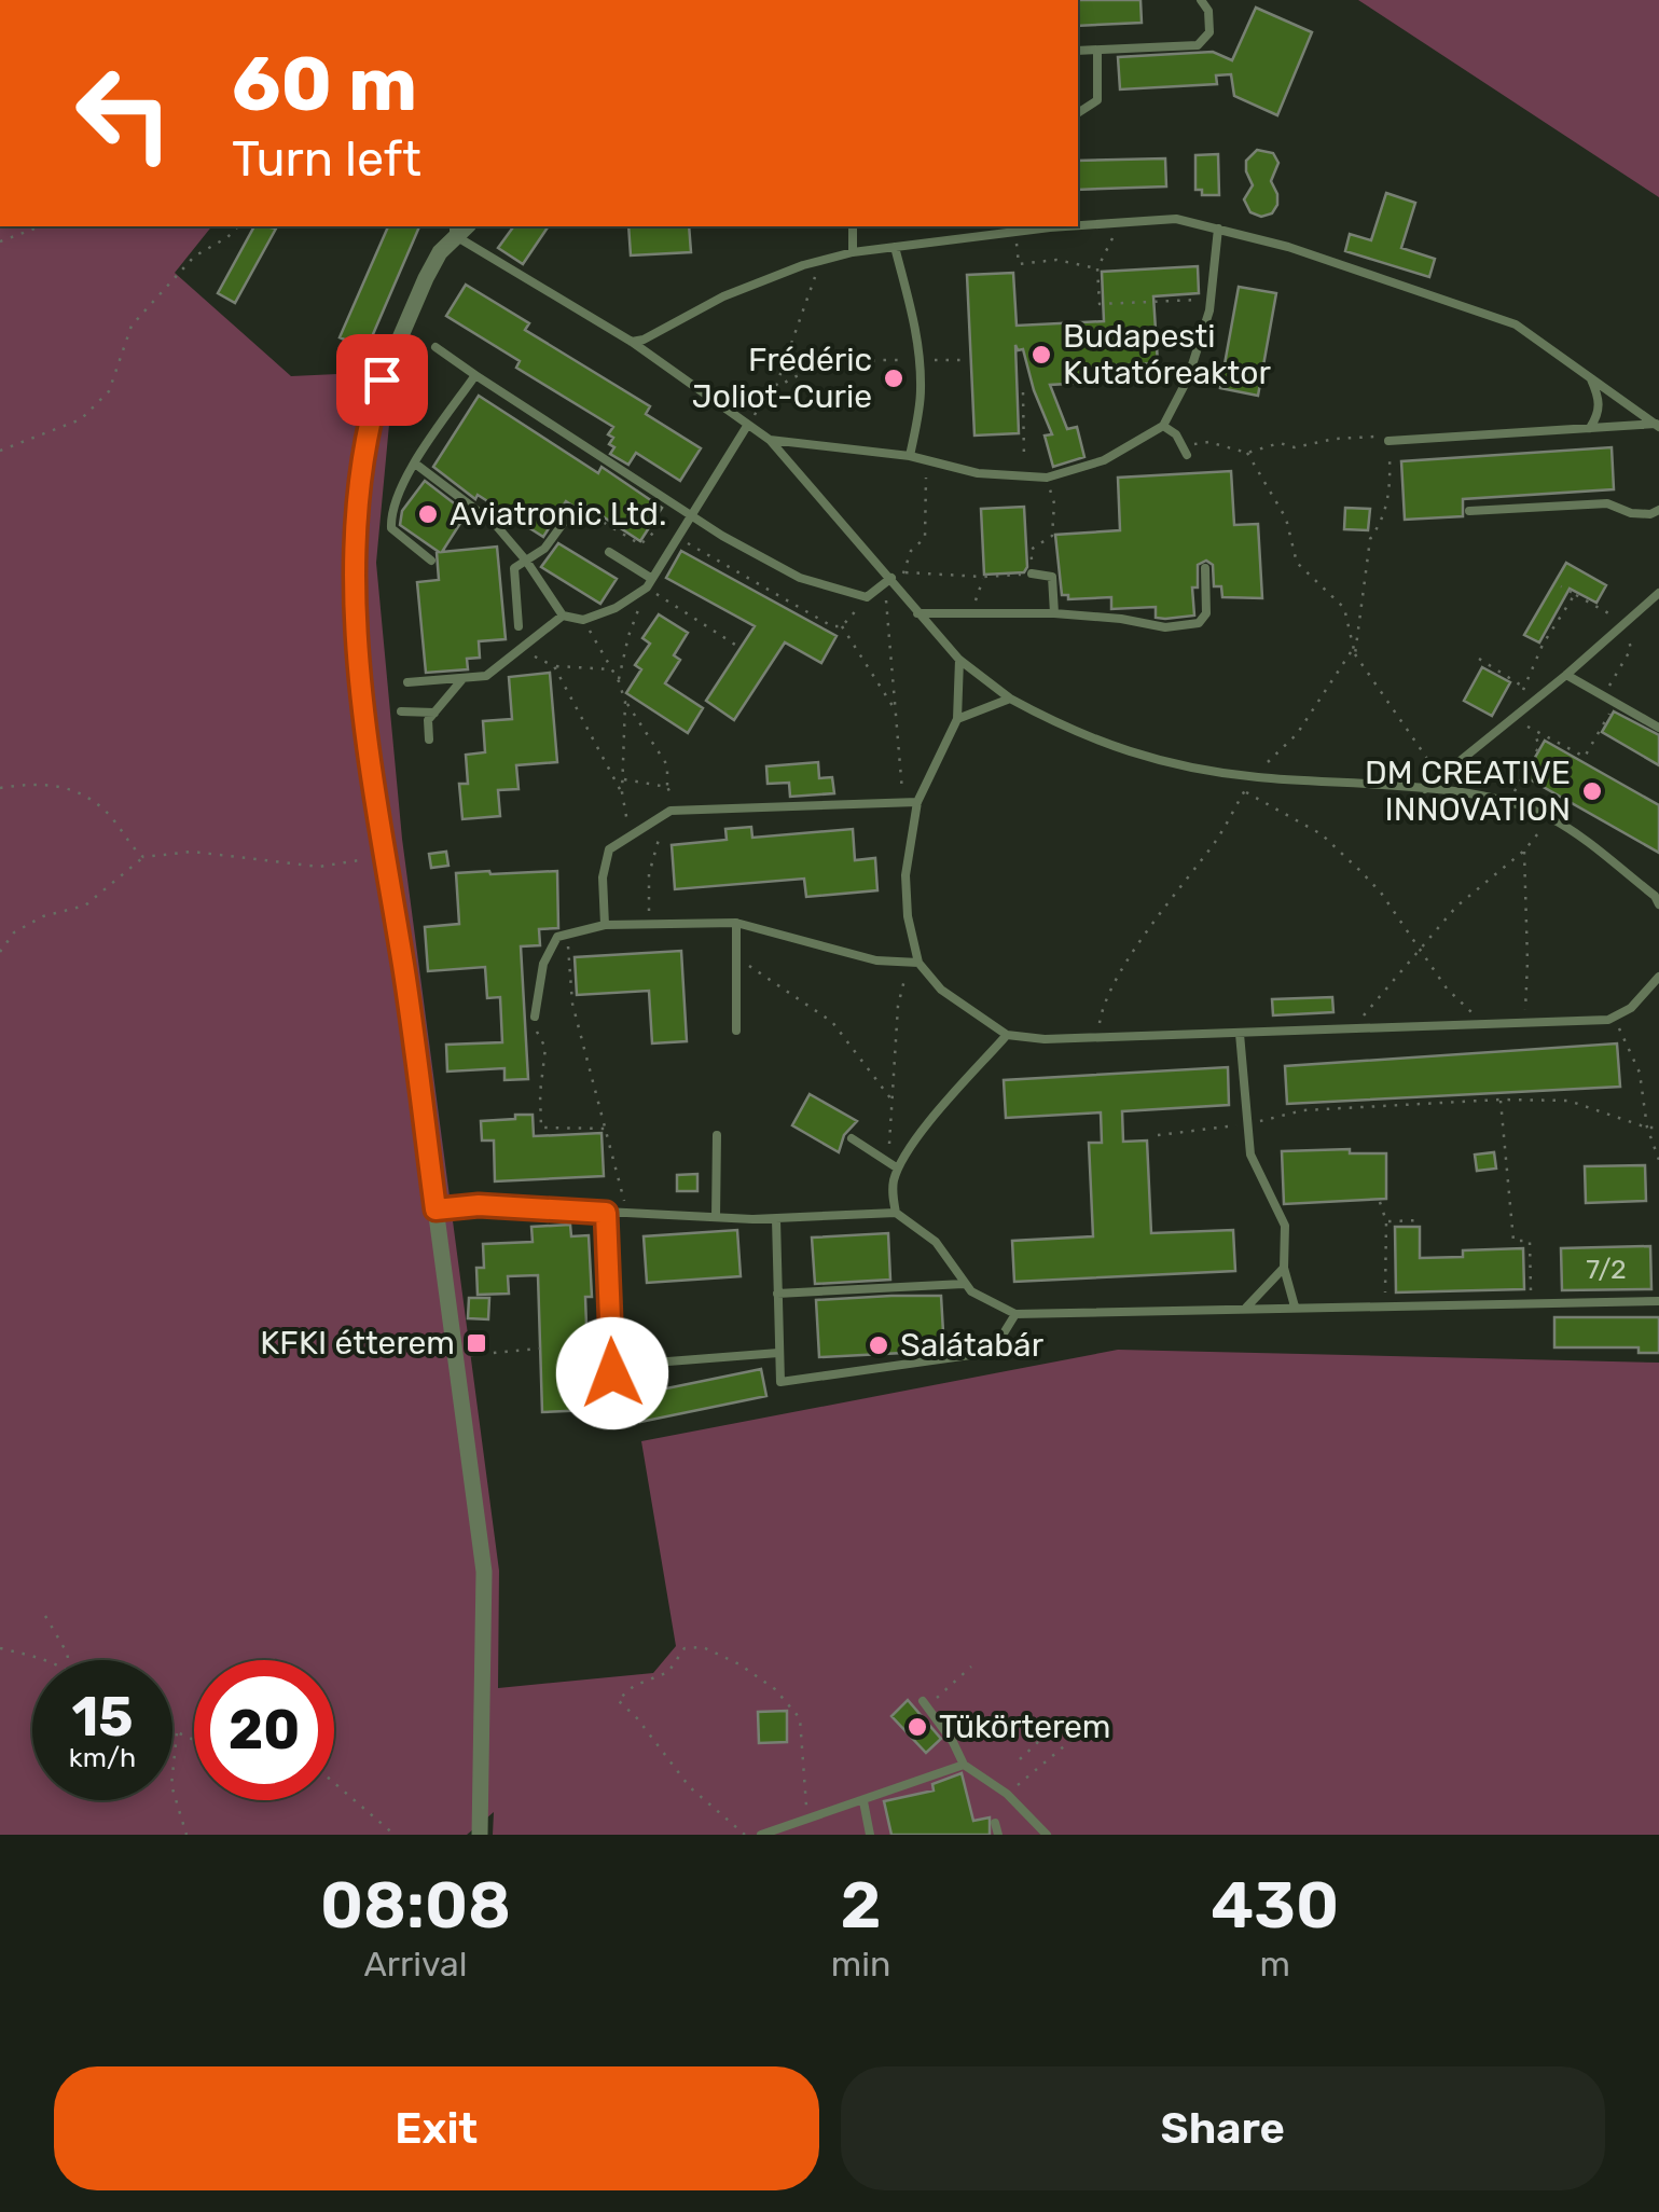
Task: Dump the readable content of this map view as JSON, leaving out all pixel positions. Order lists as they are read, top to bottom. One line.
{"places":{"other":["Budapesti Kutatóreaktor","Frédéric Joliot-Curie","Aviatronic Ltd.","DM CREATIVE INNOVATION","Salátabár","Tükörterem"],"transit":["KFKI étterem"]},"house_numbers":["7/2"],"page":{"turn":["60 m","Turn left"],"speed":"15 km/h","limit":"20","eta":["08:08","Arrival","2","min","430","m"],"buttons":["Exit","Share"]}}
